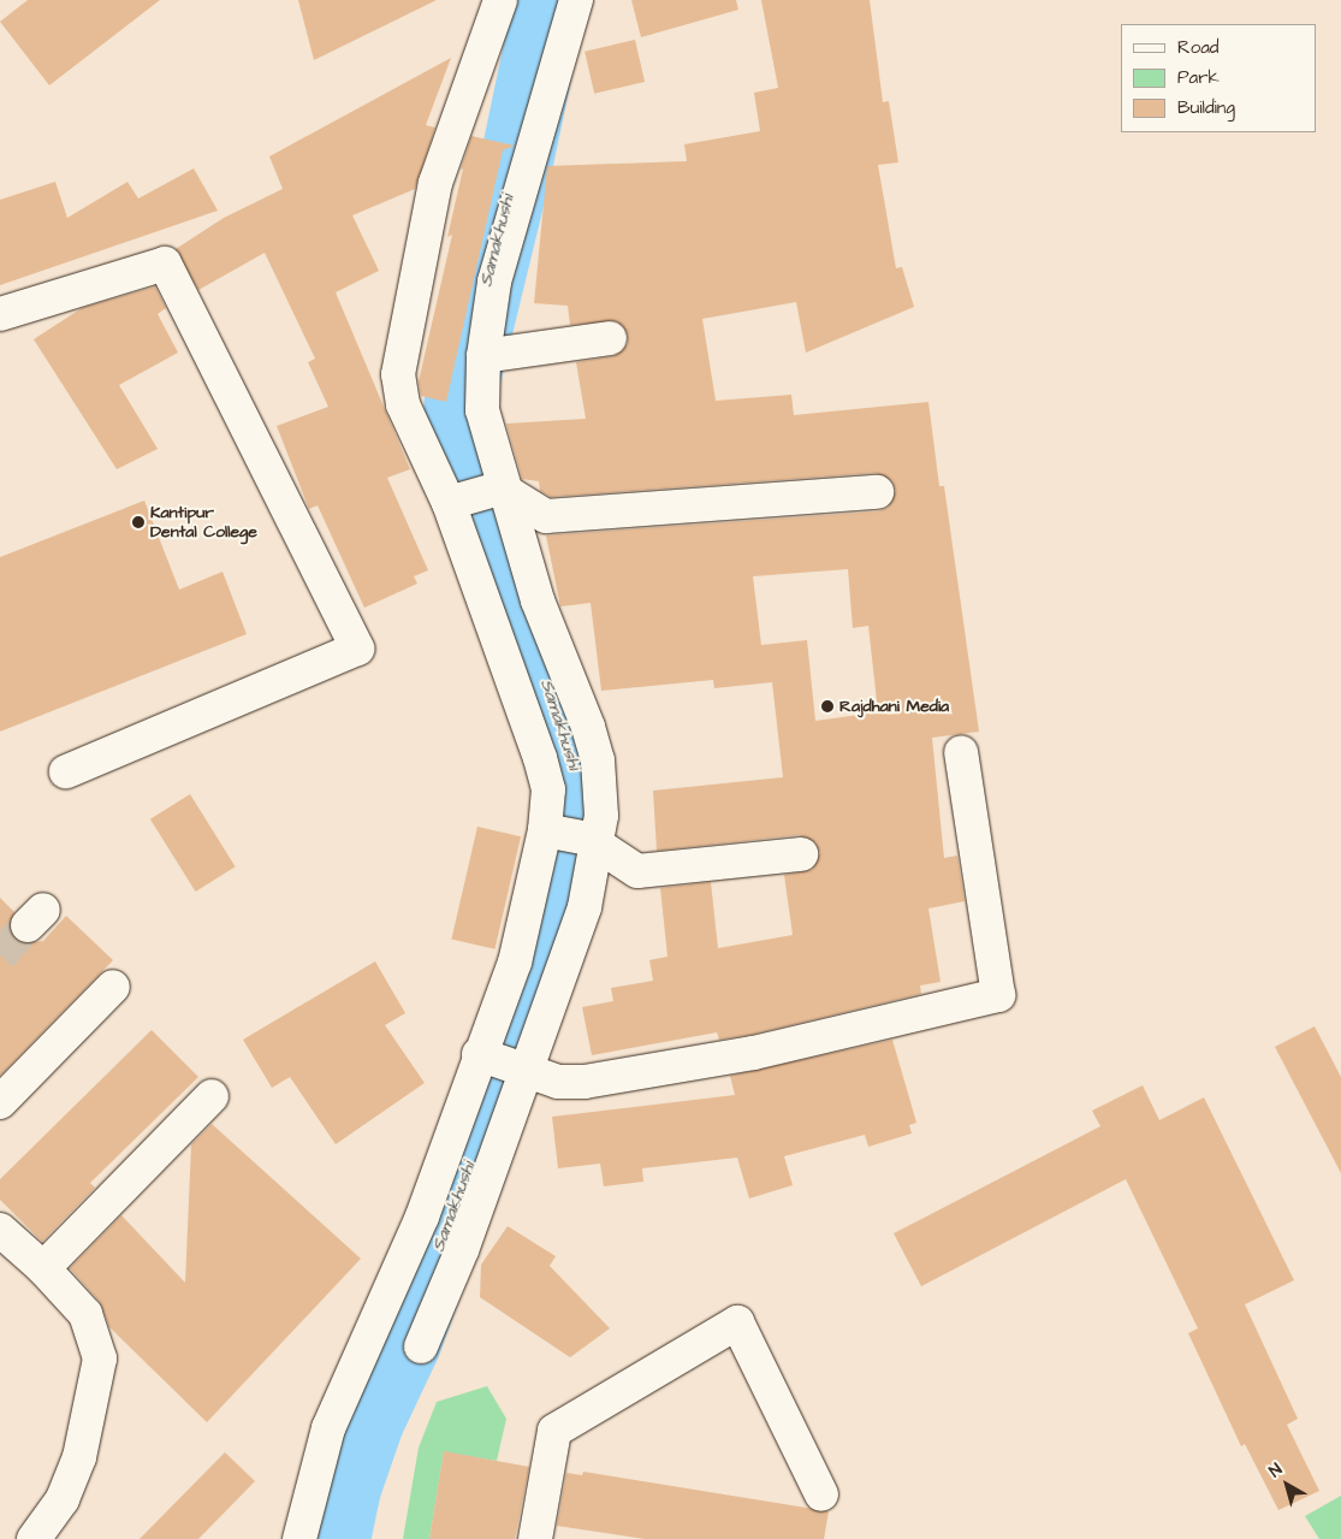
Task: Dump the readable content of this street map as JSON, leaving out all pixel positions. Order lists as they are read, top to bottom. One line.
{"water":["Samakhushi"],"places":["Kantipur Dental College","Rajdhani Media"],"legend":["Road","Park","Building"],"north":"top left"}
